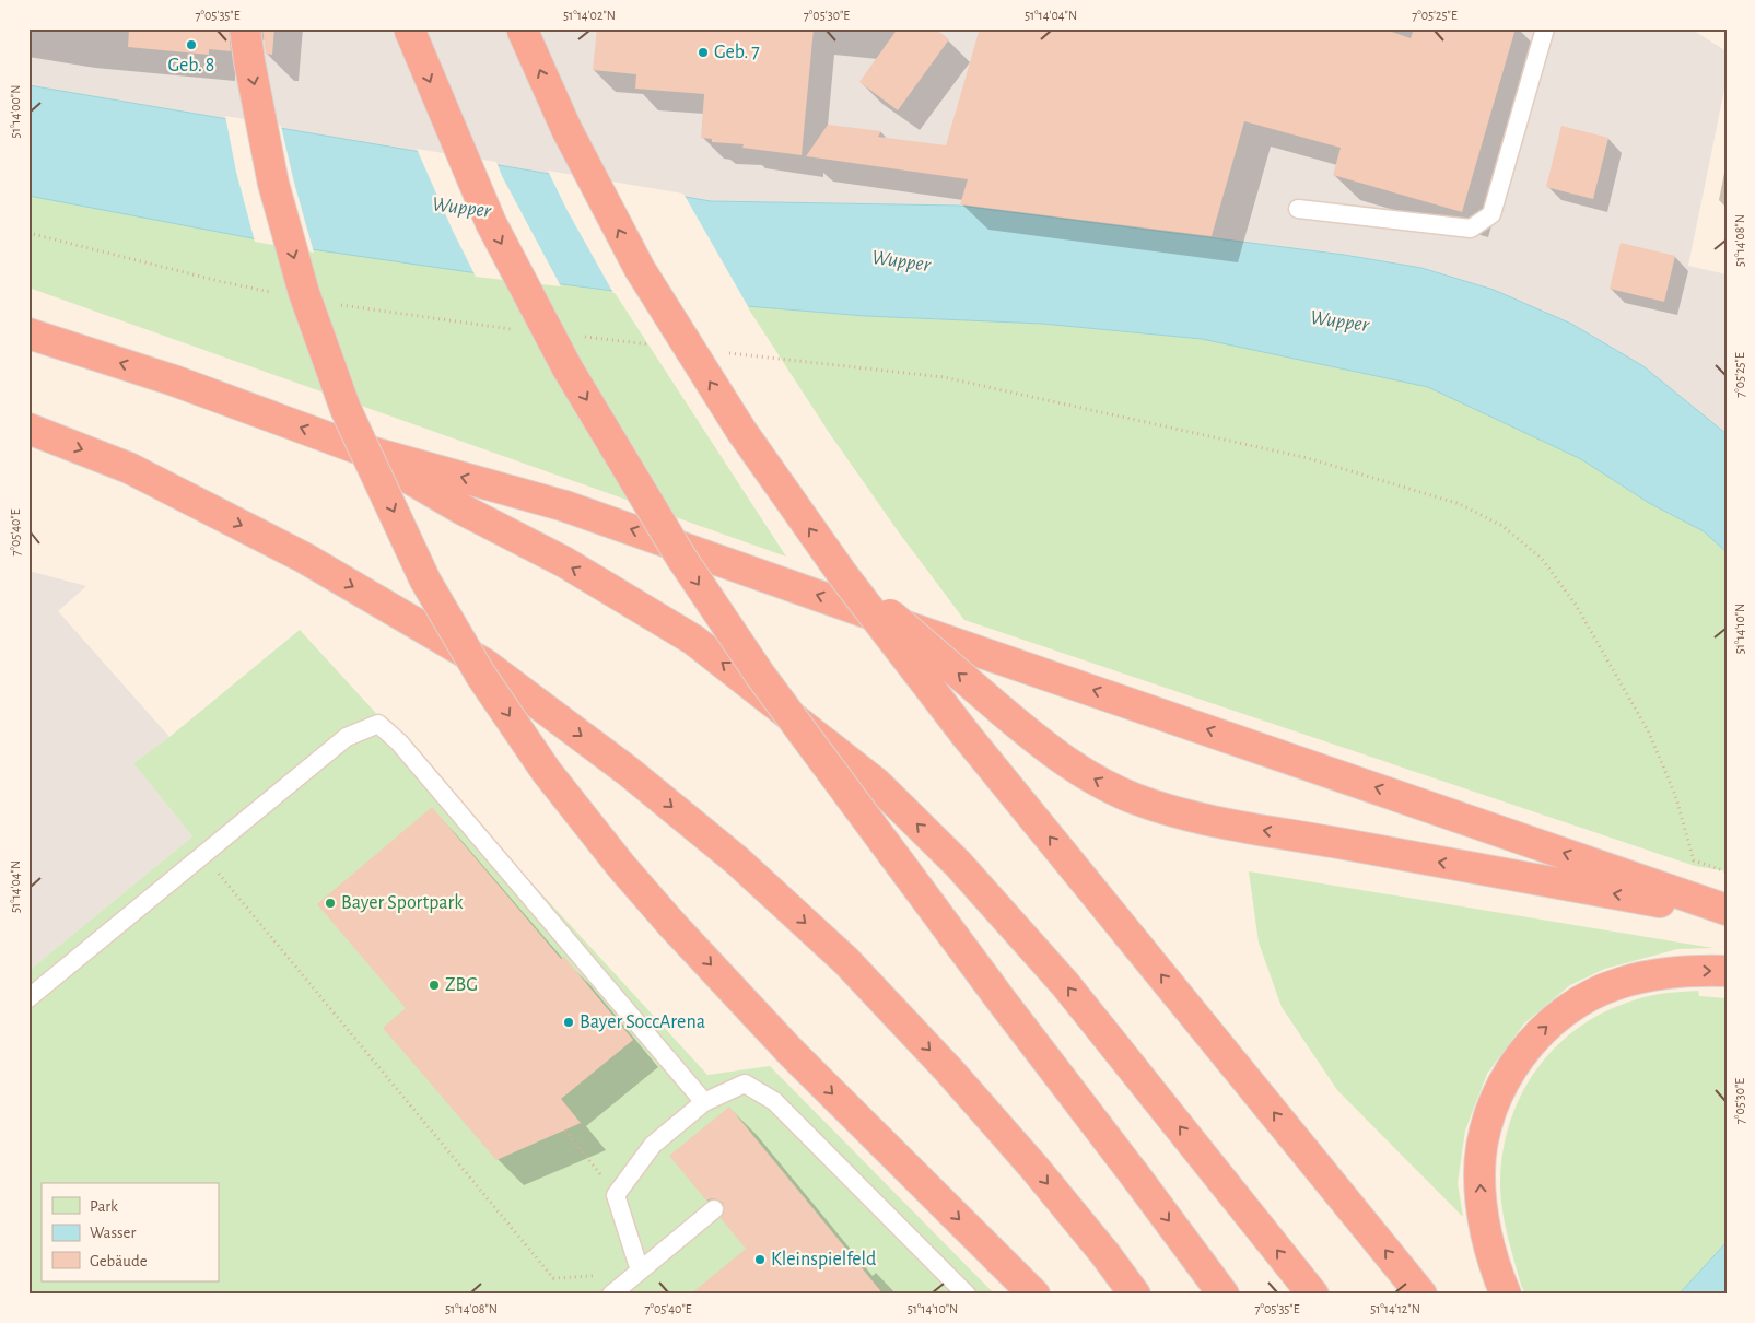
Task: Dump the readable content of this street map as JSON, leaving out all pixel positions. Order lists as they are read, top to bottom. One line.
{"water":["Wupper"],"places":["Geb. 8","Geb. 7","Bayer Sportpark","ZBG","Bayer SoccArena","Kleinspielfeld"],"legend":["Park","Wasser","Gebäude"],"coordinates":["7°05'35\"E","51°14'02\"N","7°05'30\"E","51°14'04\"N","7°05'25\"E","51°14'00\"N","51°14'08\"N","7°05'40\"E","51°14'10\"N","51°14'12\"N"]}
